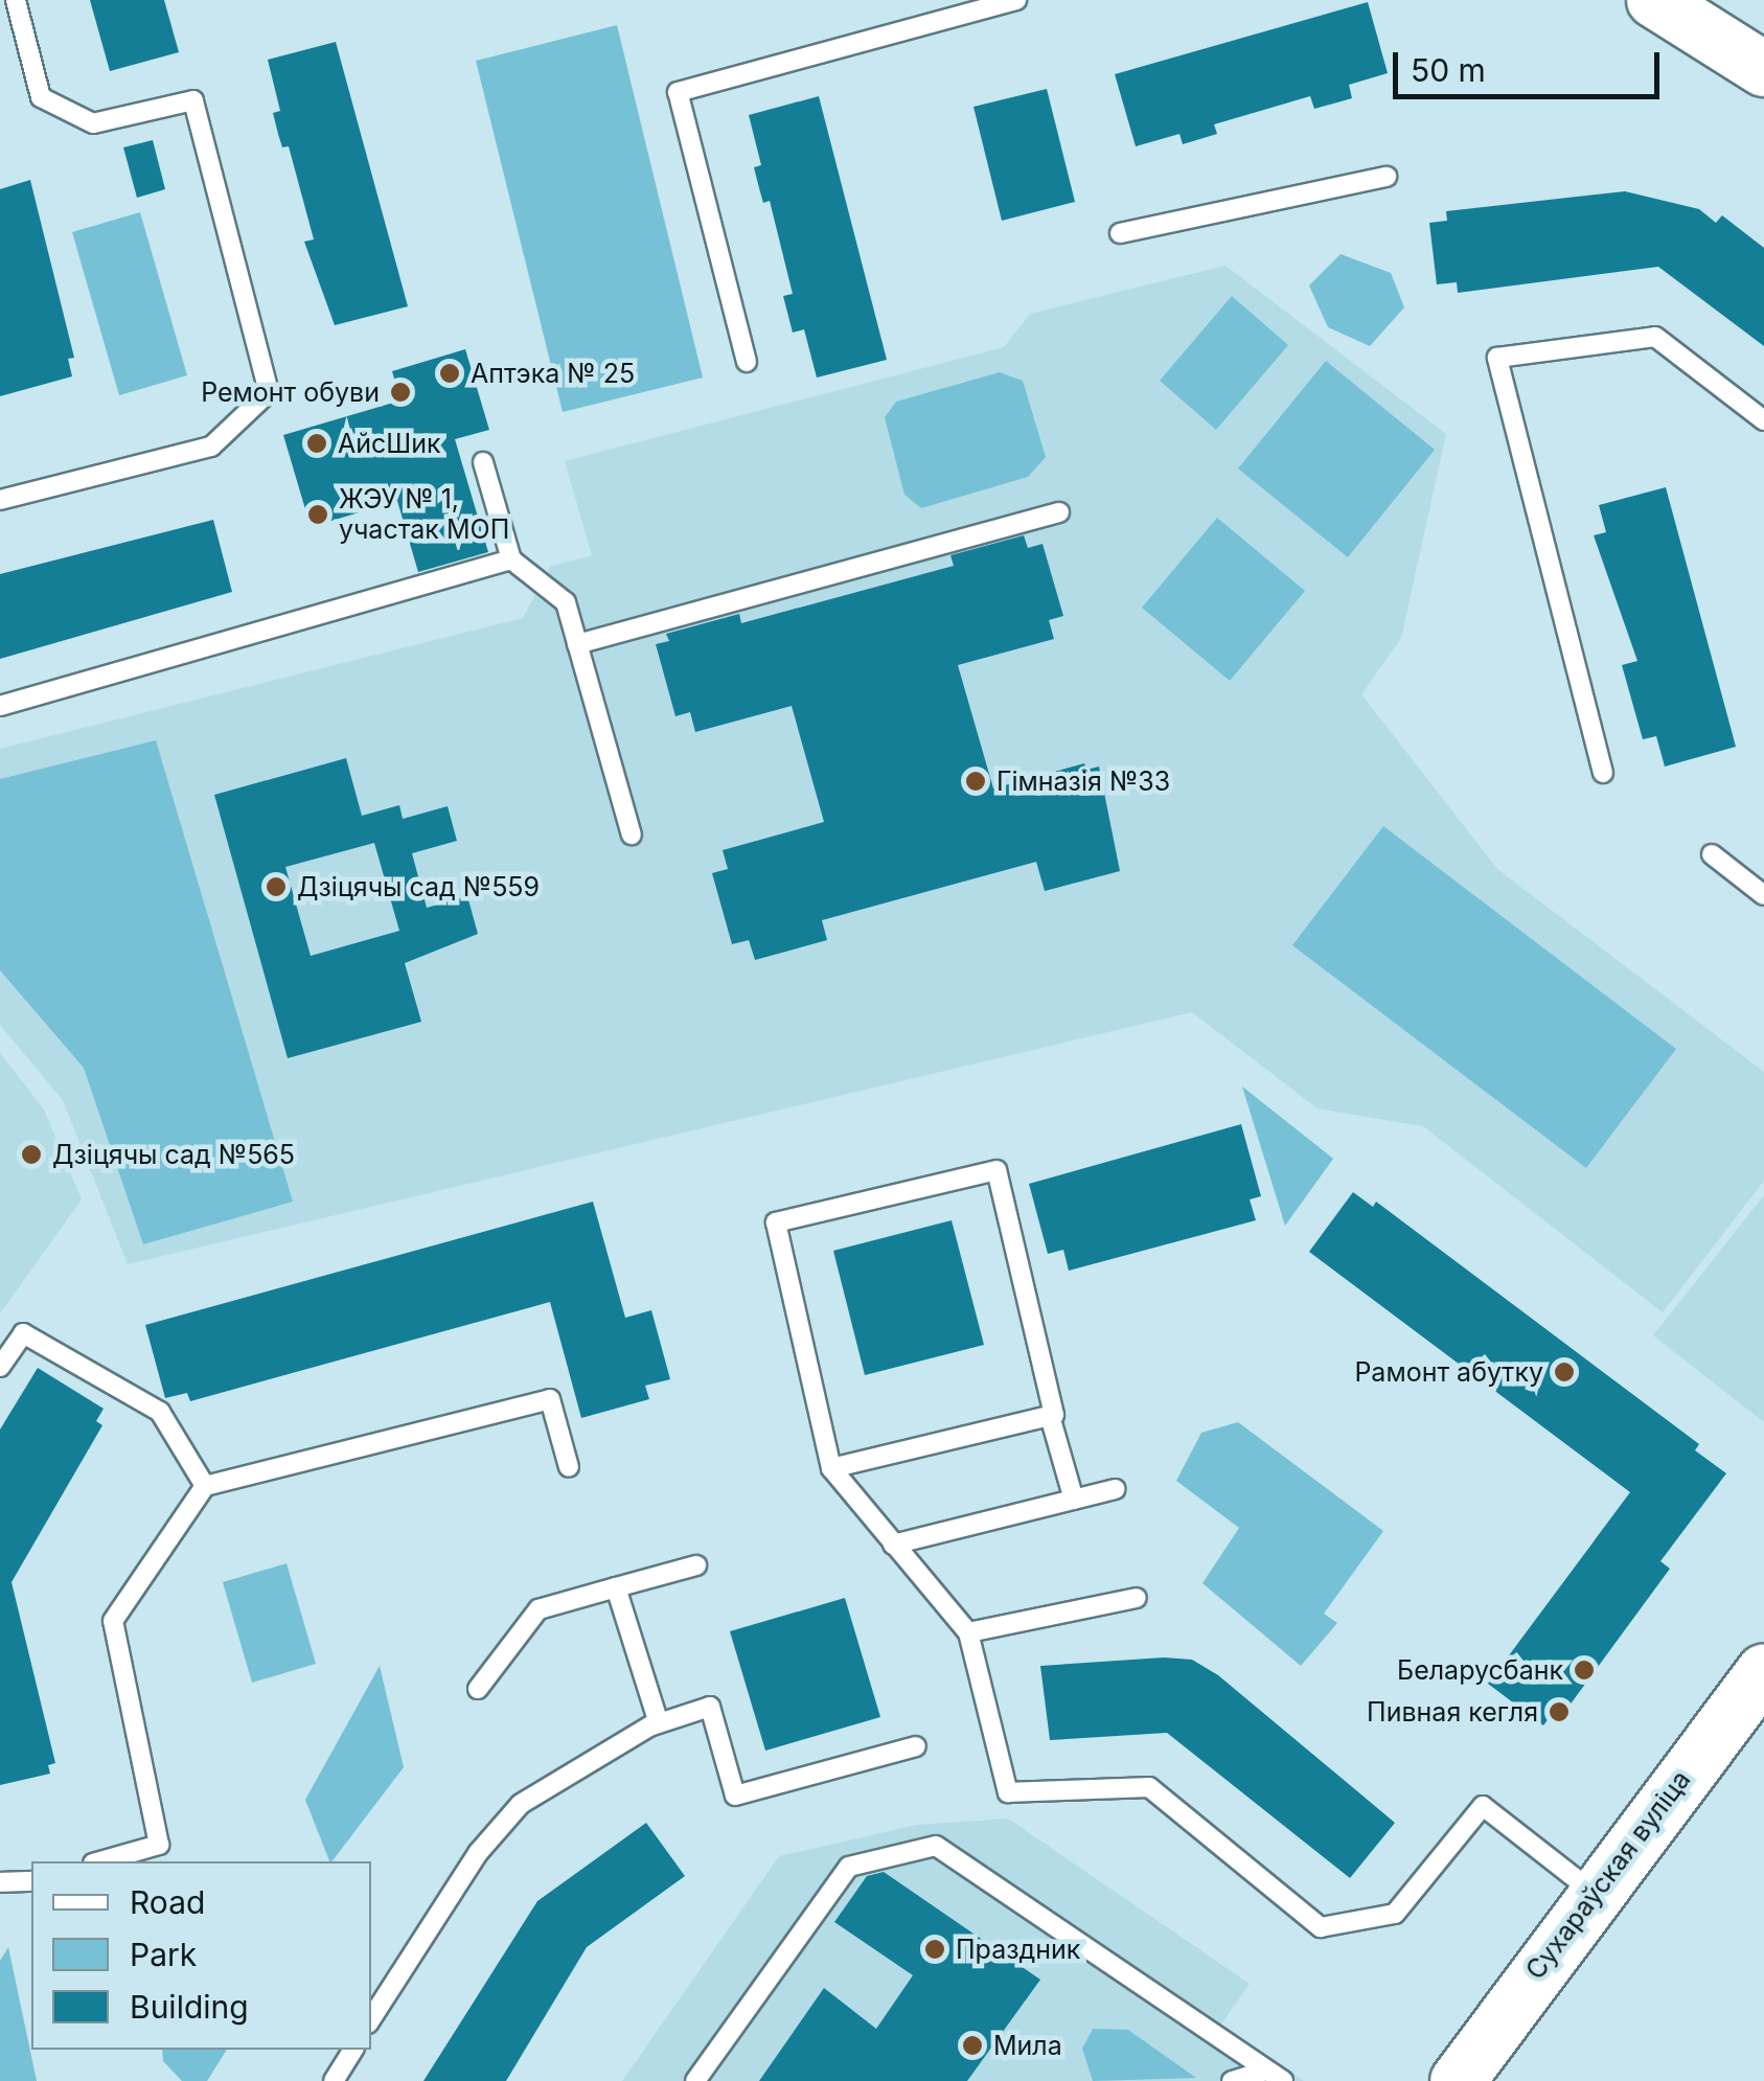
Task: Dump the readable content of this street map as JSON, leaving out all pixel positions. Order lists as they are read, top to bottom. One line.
{"streets":{"main road":["Сухараўская вуліца"]},"places":["Аптэка № 25","Ремонт обуви","АйсШик","ЖЭУ № 1, участак МОП","Гімназія №33","Дзіцячы сад №559","Дзіцячы сад №565","Рамонт абутку","Беларусбанк","Пивная кегля","Праздник","Мила"],"legend":["Road","Park","Building"],"scale_bar":"50 m"}
